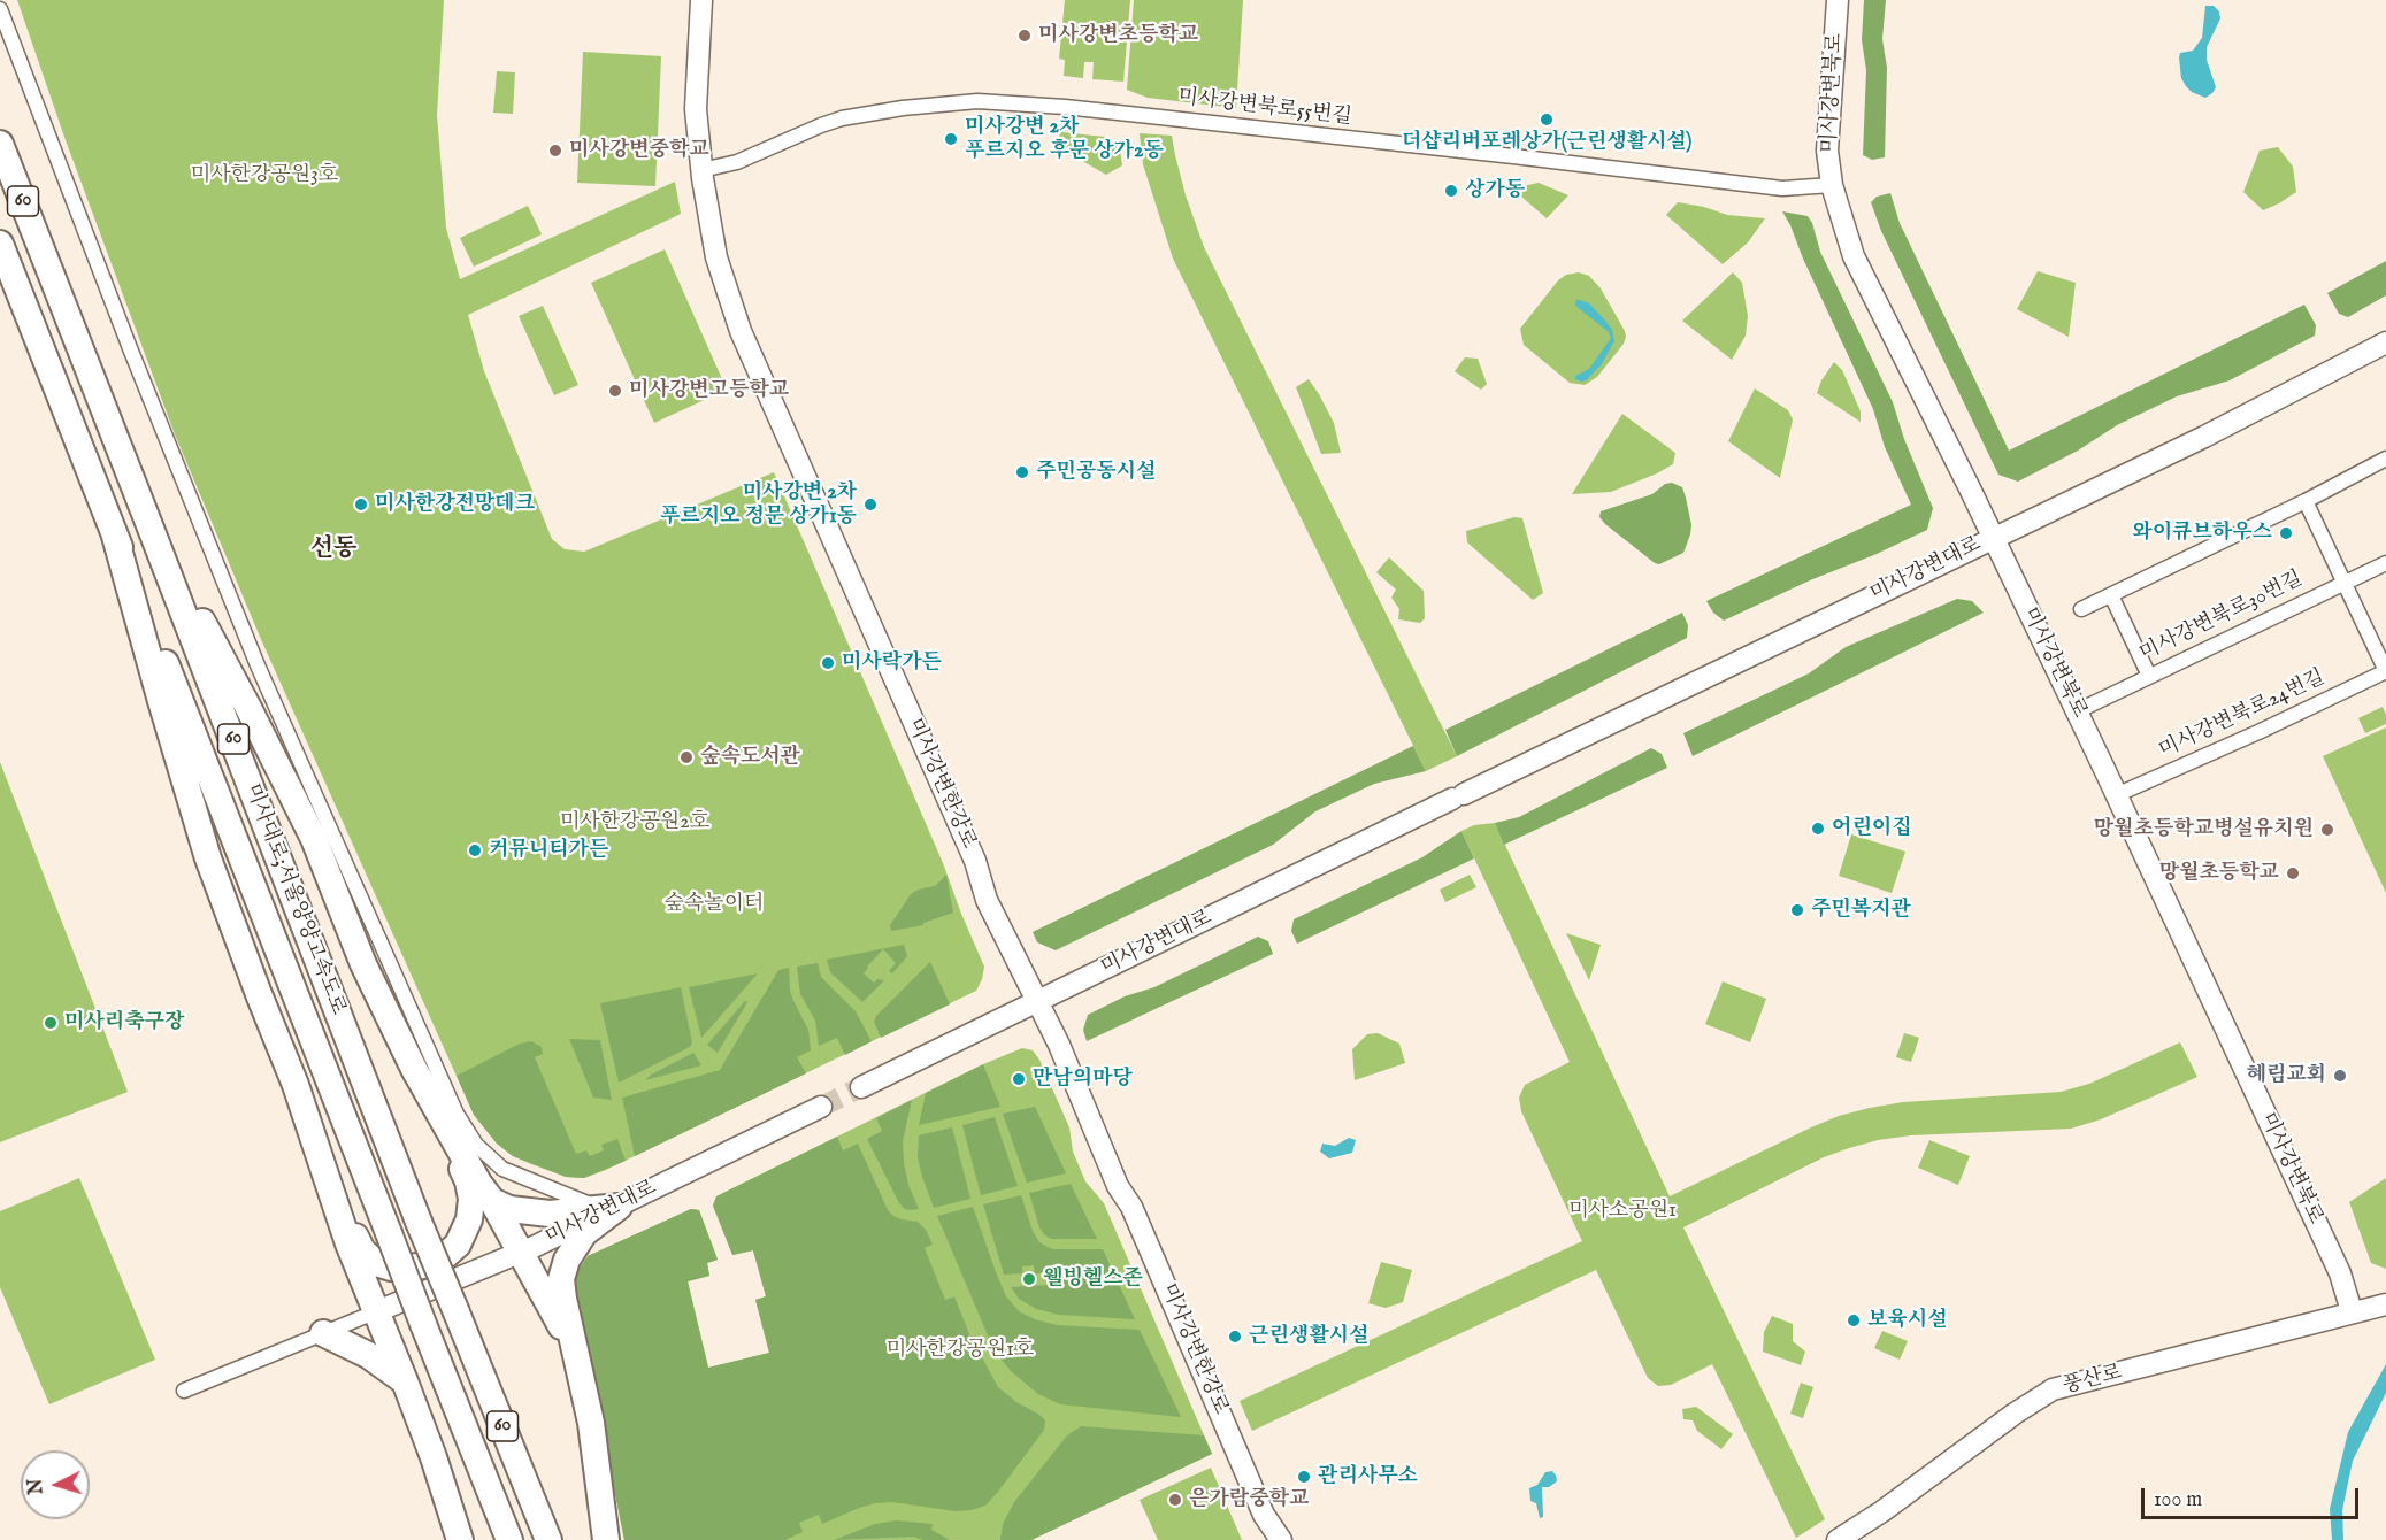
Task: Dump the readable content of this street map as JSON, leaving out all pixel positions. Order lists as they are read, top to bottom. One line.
{"streets":{"highway":["60","미사대로;서울양양고속도로"],"street":["미사강변북로","미사강변북로55번길","미사강변대로","미사강변북로30번길","미사강변북로24번길","미사강변한강로","풍산로"]},"crossings":[["미사강변북로","미사강변북로55번길"],["미사강변북로","미사강변대로"],["미사강변북로","미사강변북로30번길"],["미사강변북로","미사강변북로24번길"],["미사강변북로","풍산로"],["미사강변북로55번길","미사강변한강로"],["60","미사대로;서울양양고속도로"],["미사강변대로","미사강변한강로"]],"districts":["선동"],"parks":["미사한강공원3호","미사한강공원2호","숲속놀이터","미사소공원1","미사한강공원1호"],"places":["미사강변초등학교","더샵리버포레상가(근린생활시설)","미사강변 2차 푸르지오 후문 상가2동","미사강변중학교","상가동","미사강변고등학교","주민공동시설","미사한강전망데크","미사강변 2차 푸르지오 정문 상가1동","와이큐브하우스","미사락가든","숲속도서관","어린이집","망월초등학교병설유치원","커뮤니티가든","망월초등학교","주민복지관","미사리축구장","혜림교회","만남의마당","웰빙헬스존","보육시설","근린생활시설","관리사무소","은가람중학교"],"scale_bar":"100 m","north":"left"}
